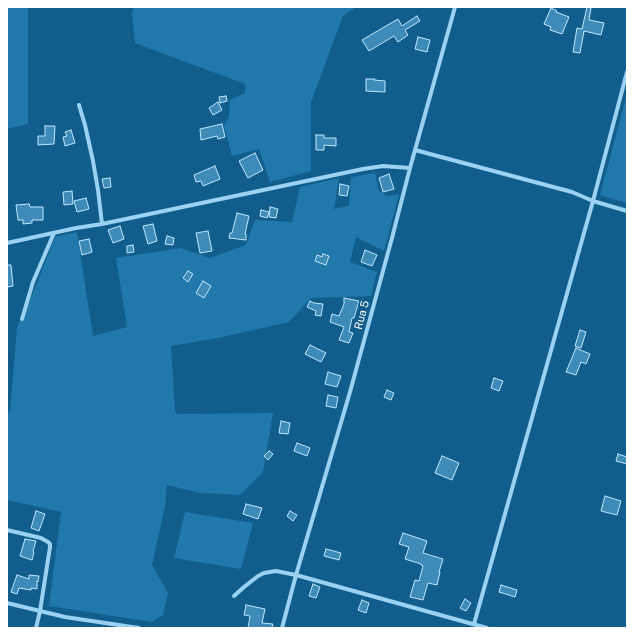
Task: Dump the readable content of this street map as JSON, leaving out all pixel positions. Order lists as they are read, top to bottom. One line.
{"streets":{"street":["Rua 5"]}}
